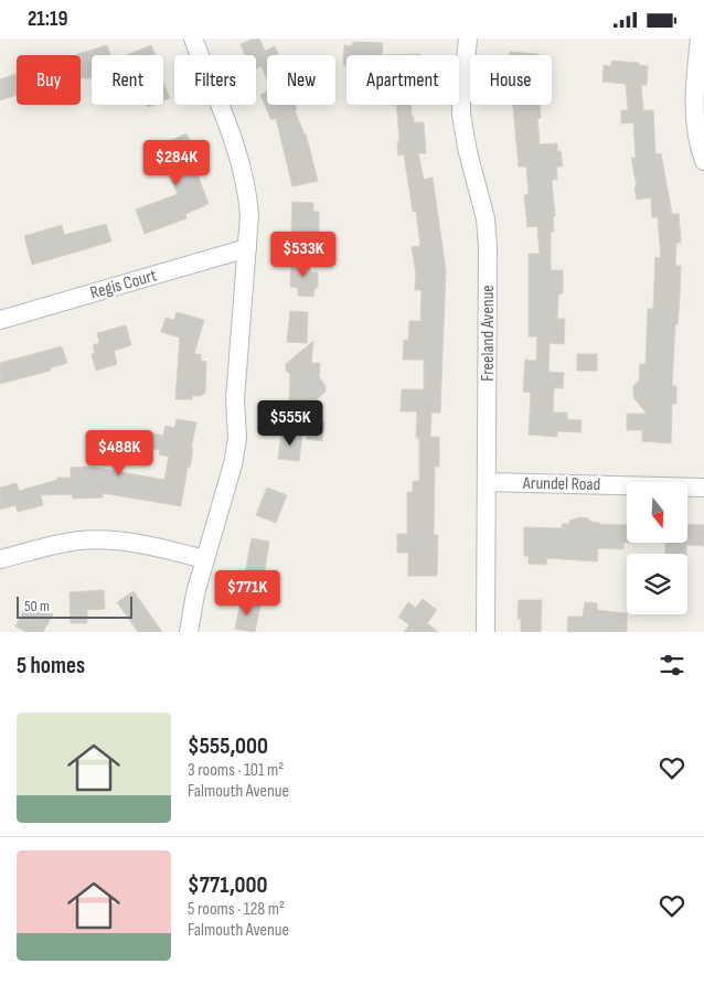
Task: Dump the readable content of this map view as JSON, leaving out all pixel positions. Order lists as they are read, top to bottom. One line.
{"streets":{"street":["Regis Court","Freeland Avenue","Arundel Road"]},"crossings":[["Freeland Avenue","Arundel Road"]],"scale_bar":"50 m","north":"bottom","page":{"status":"21:19","chip":["Buy","Rent","Filters","New","Apartment","House"],"price":["$284K","$533K","$555K","$488K","$771K"],"scale":"50 m","heading":"5 homes","list":[{"name":"$555,000","note":"3 rooms · 101 m² · Falmouth Avenue"},{"name":"$771,000","note":"5 rooms · 128 m² · Falmouth Avenue"}]}}
